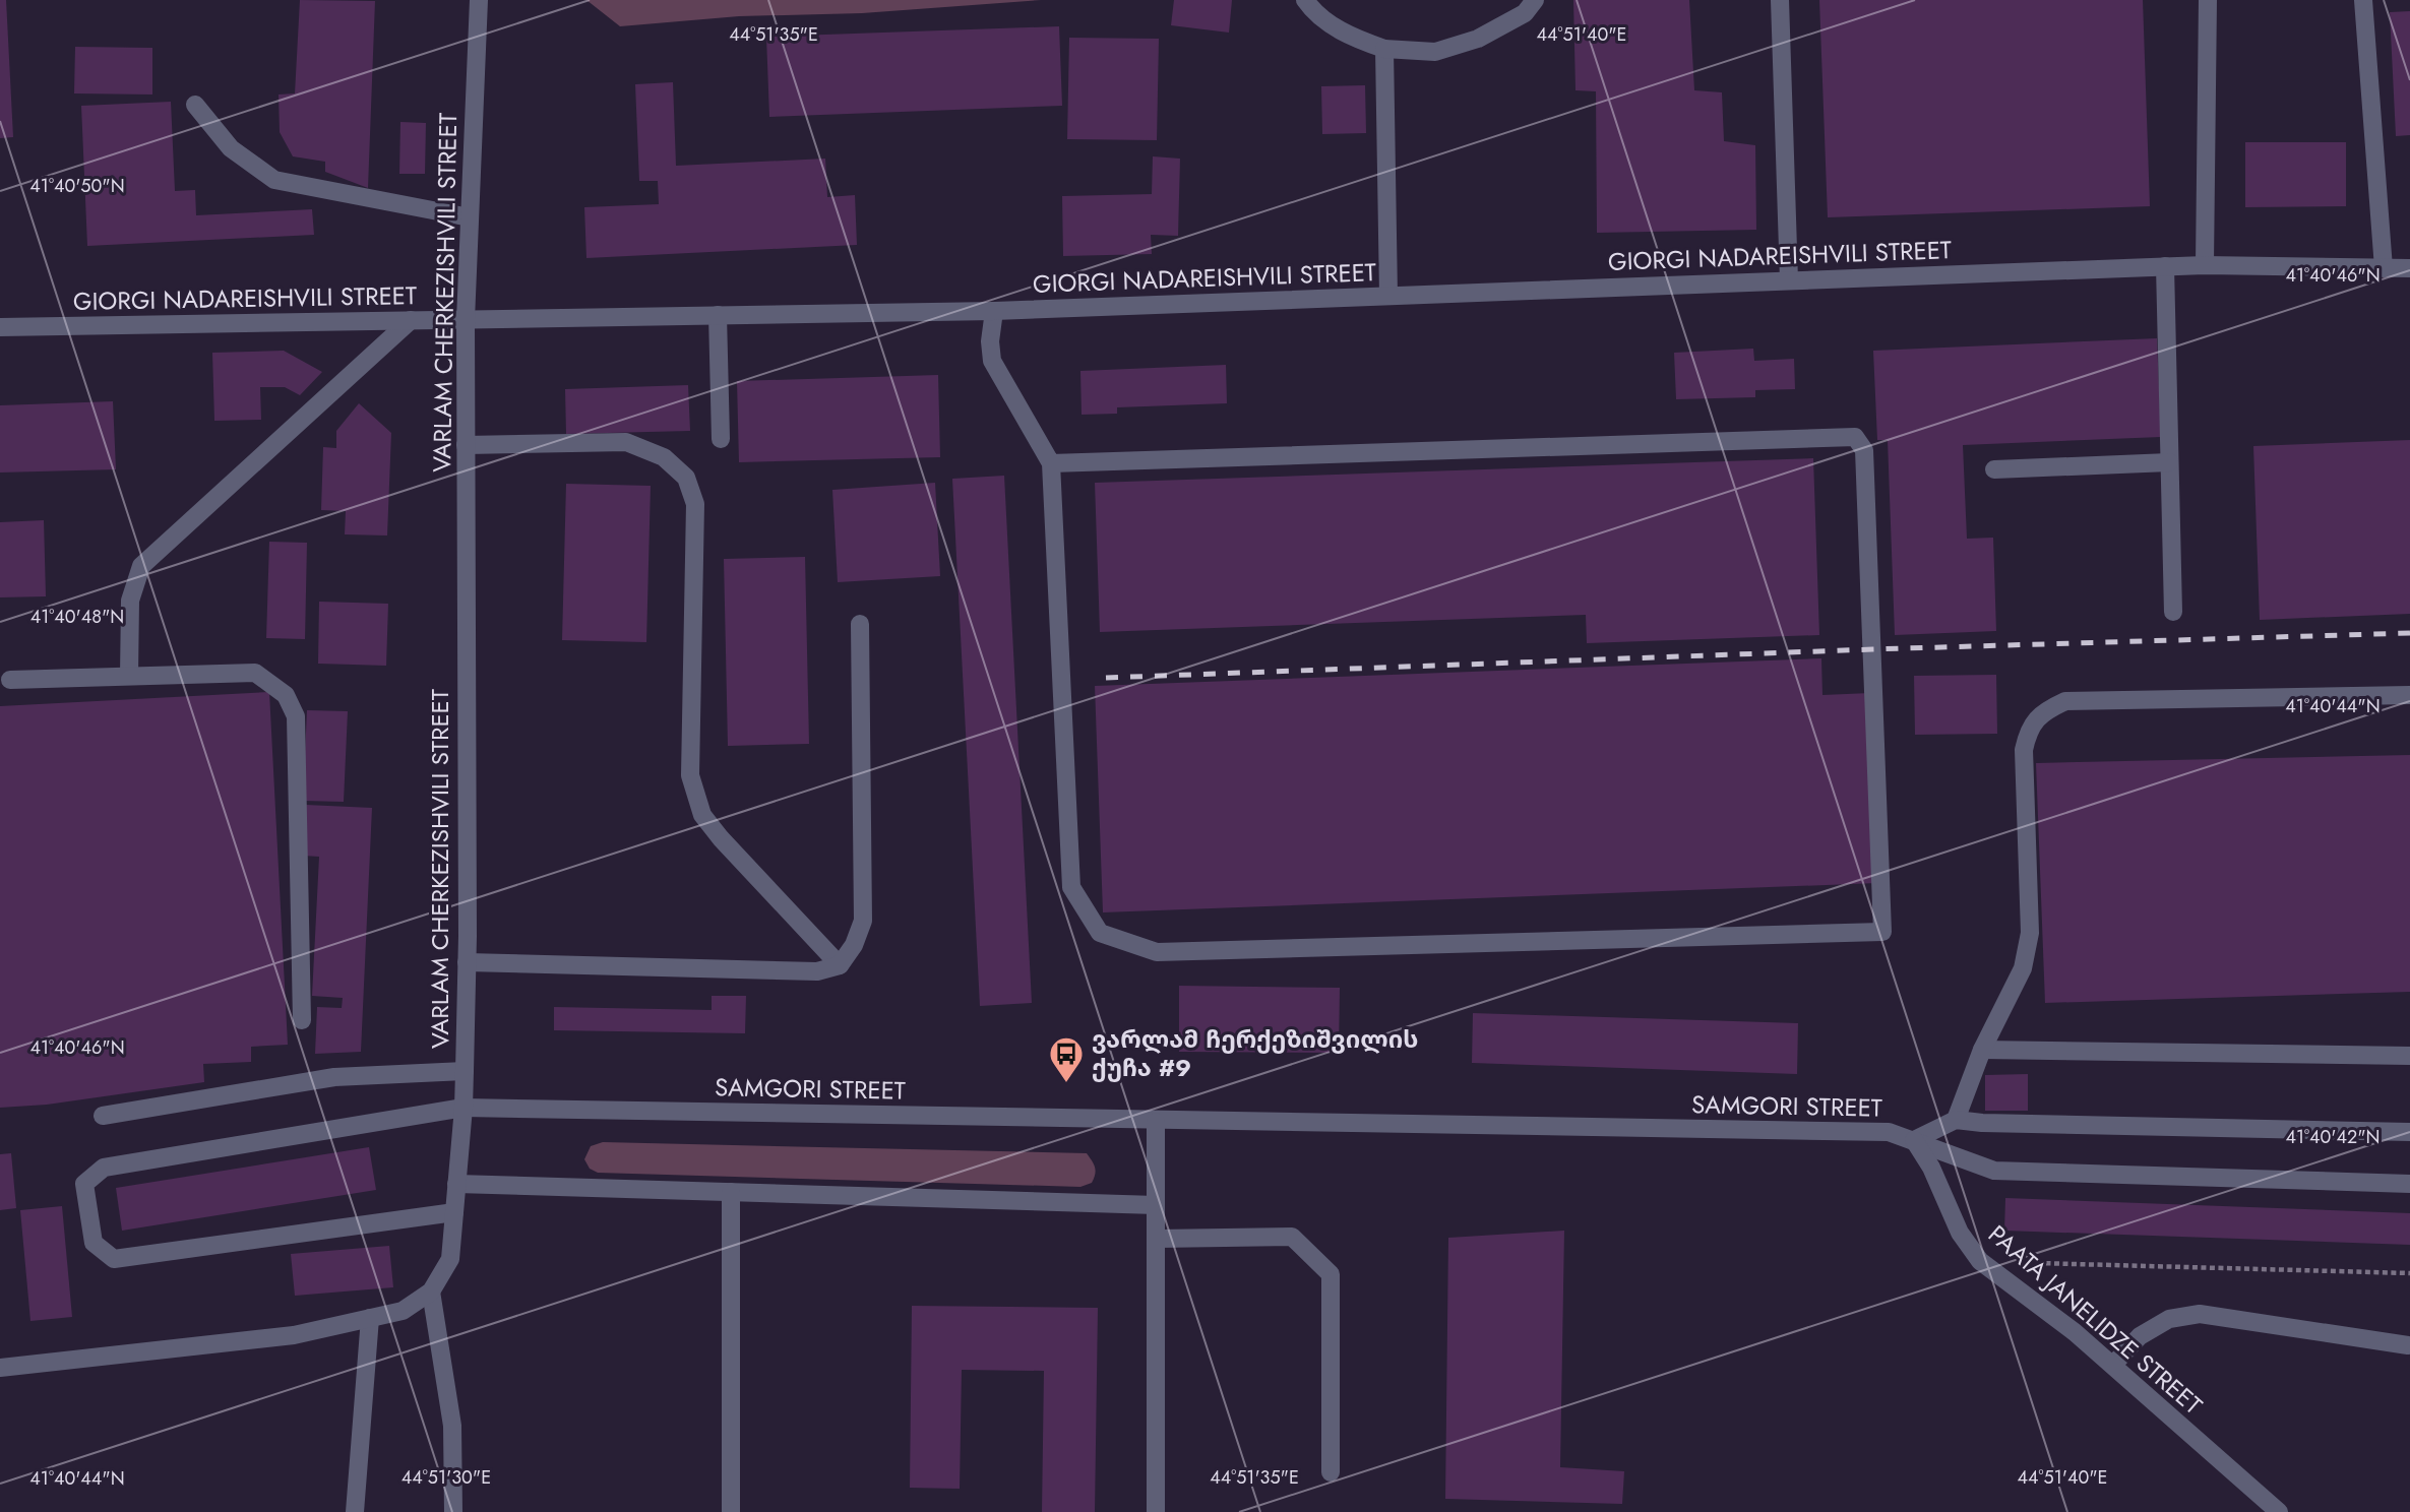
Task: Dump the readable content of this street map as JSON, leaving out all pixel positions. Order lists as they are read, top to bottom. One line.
{"streets":{"street":["GIORGI NADAREISHVILI STREET","VARLAM CHERKEZISHVILI STREET","SAMGORI STREET","PAATA JANELIDZE STREET"]},"crossings":[["GIORGI NADAREISHVILI STREET","VARLAM CHERKEZISHVILI STREET"],["VARLAM CHERKEZISHVILI STREET","SAMGORI STREET"],["SAMGORI STREET","PAATA JANELIDZE STREET"]],"places":{"bus stop":["ვარლამ ჩერქეზიშვილის ქუჩა #9"]},"coordinates":["44°51'35\"E","44°51'40\"E","41°40'50\"N","41°40'46\"N","41°40'48\"N","41°40'44\"N","41°40'42\"N","44°51'30\"E"]}
